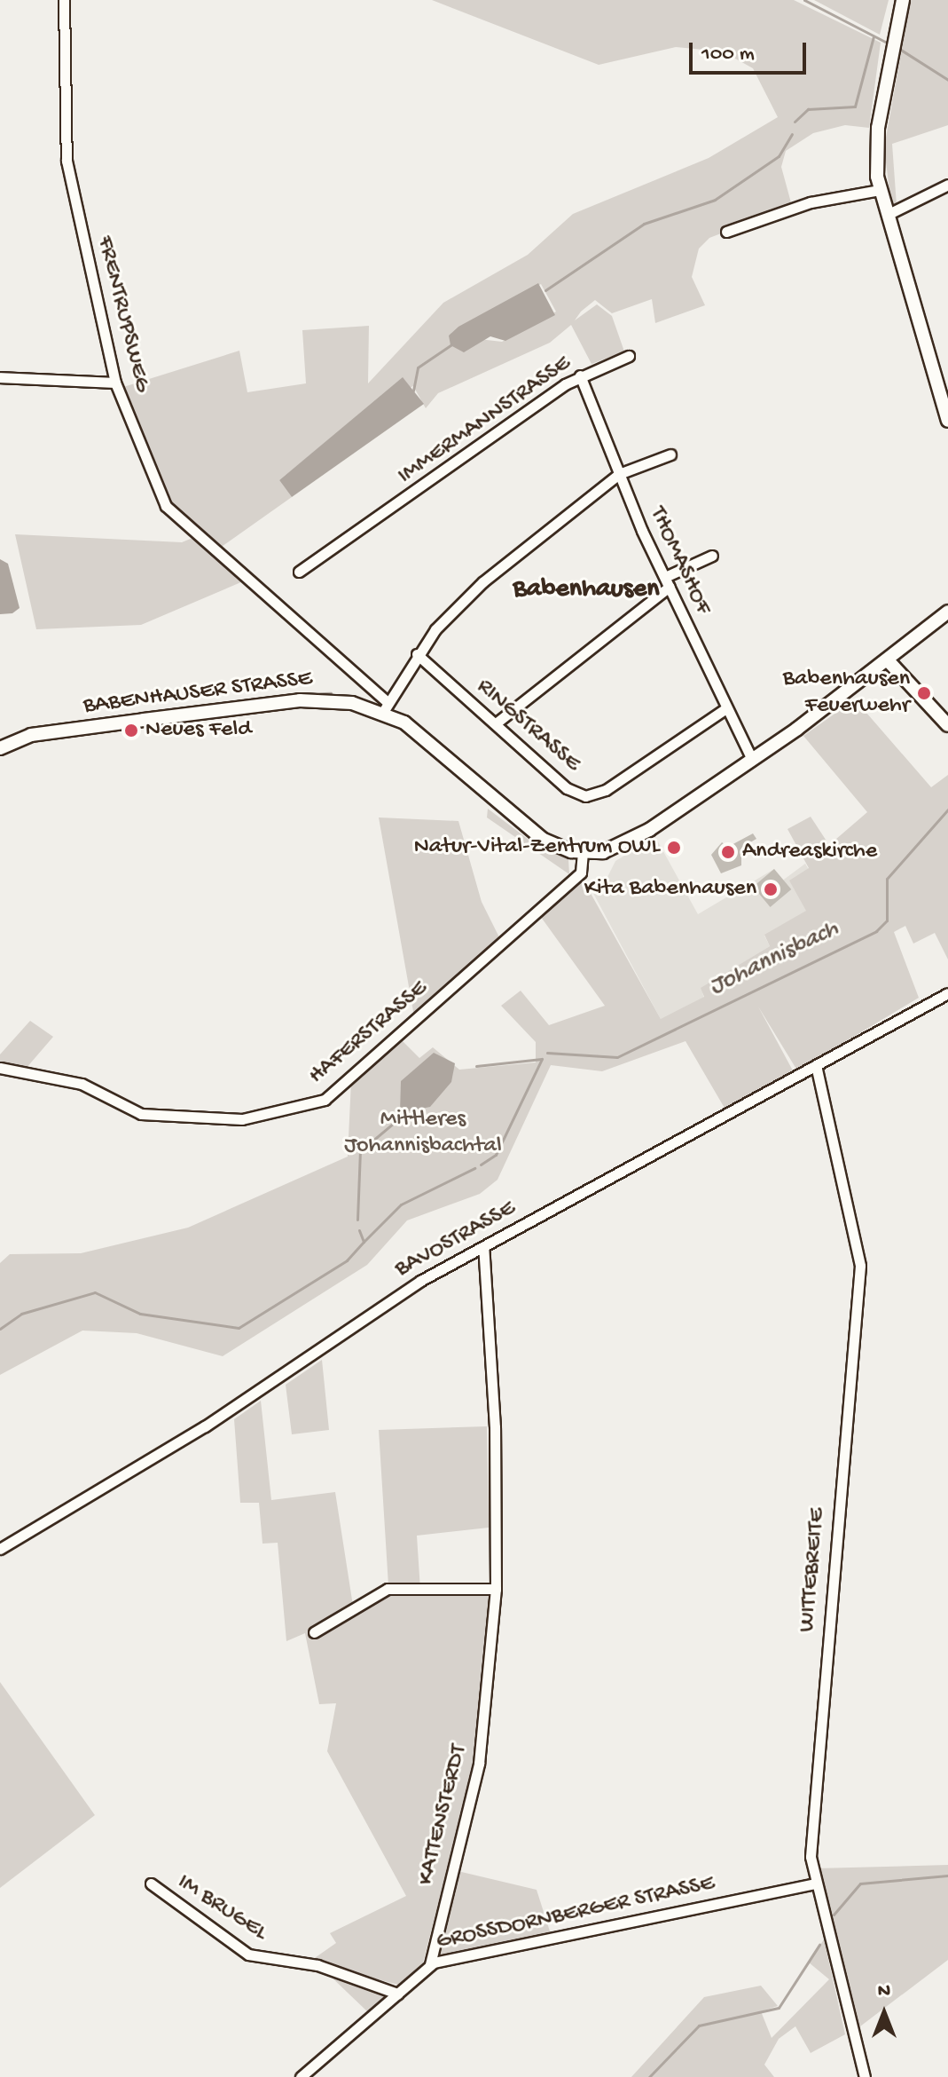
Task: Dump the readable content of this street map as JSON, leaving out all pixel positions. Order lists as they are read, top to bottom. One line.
{"streets":{"main road":["BABENHAUSER STRASSE"],"street":["FRENTRUPSWEG","IMMERMANNSTRASSE","THOMASHOF","RINGSTRASSE","HAFERSTRASSE","BAVOSTRASSE","WITTEBREITE","KATTENSTERDT","IM BRUGEL","GROSSDORNBERGER STRASSE"]},"crossings":[["FRENTRUPSWEG","BABENHAUSER STRASSE"],["IMMERMANNSTRASSE","THOMASHOF"],["THOMASHOF","RINGSTRASSE"],["BABENHAUSER STRASSE","HAFERSTRASSE"],["BAVOSTRASSE","WITTEBREITE"],["BAVOSTRASSE","KATTENSTERDT"],["WITTEBREITE","GROSSDORNBERGER STRASSE"],["KATTENSTERDT","GROSSDORNBERGER STRASSE"],["IM BRUGEL","GROSSDORNBERGER STRASSE"]],"districts":["Babenhausen"],"water":["Johannisbach"],"parks":["Mittleres Johannisbachtal"],"places":["Babenhausen Feuerwehr","Neues Feld","Natur-Vital-Zentrum OWL","Andreaskirche","Kita Babenhausen"],"scale_bar":"100 m","north":"top"}
